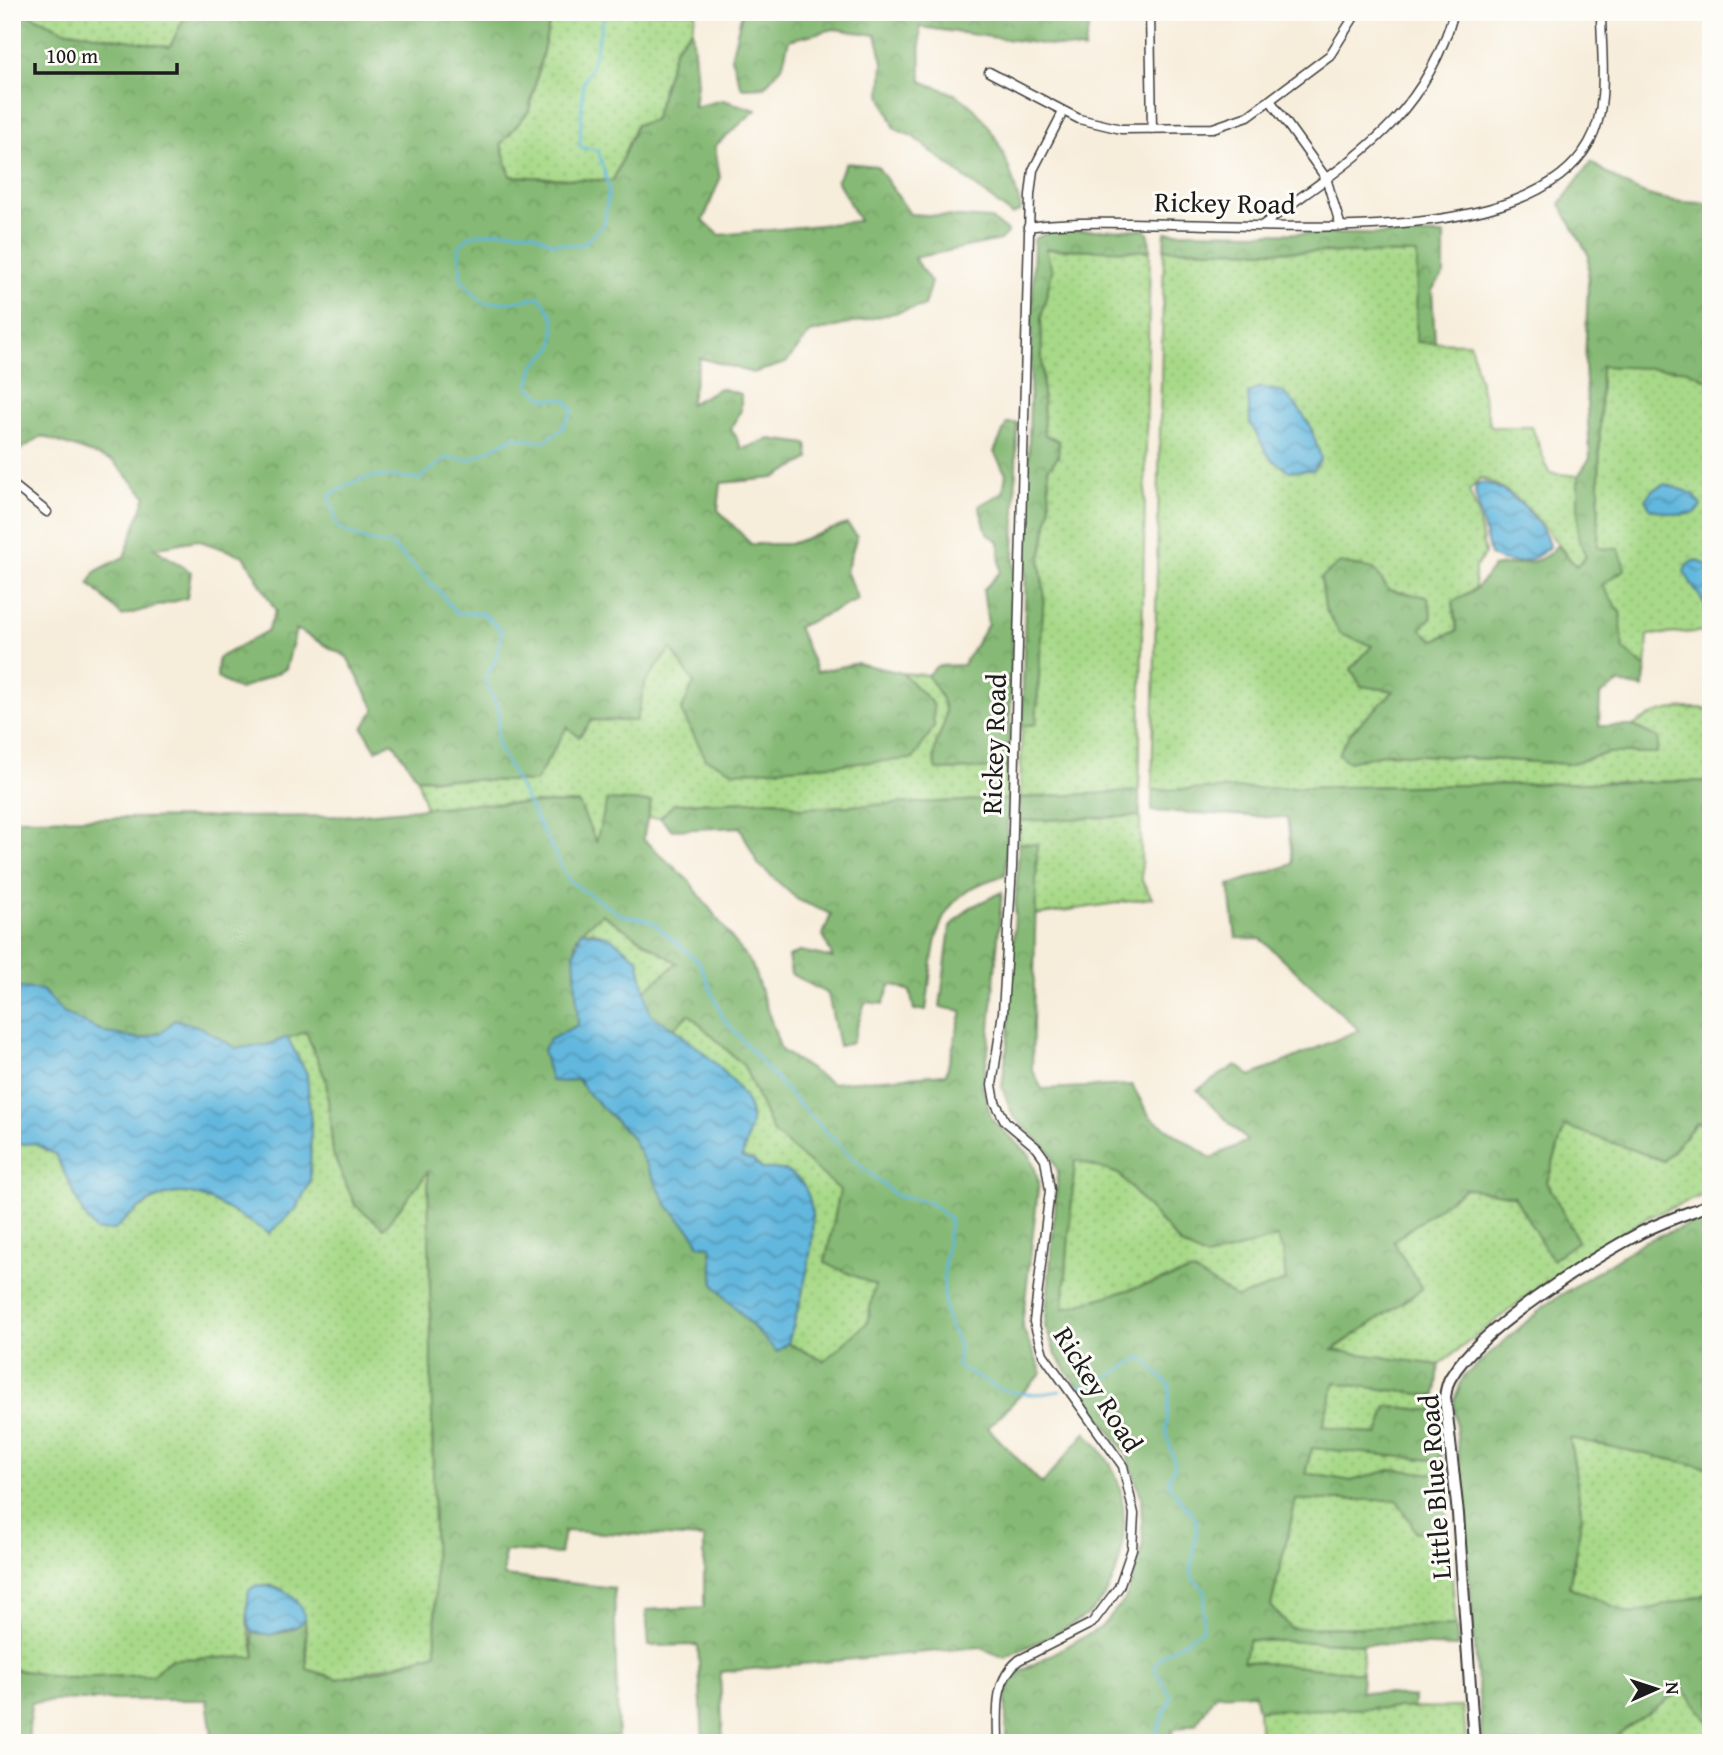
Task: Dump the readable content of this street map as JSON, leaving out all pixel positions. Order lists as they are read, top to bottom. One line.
{"streets":{"street":["Rickey Road","Little Blue Road"]},"scale_bar":"100 m","north":"right"}
